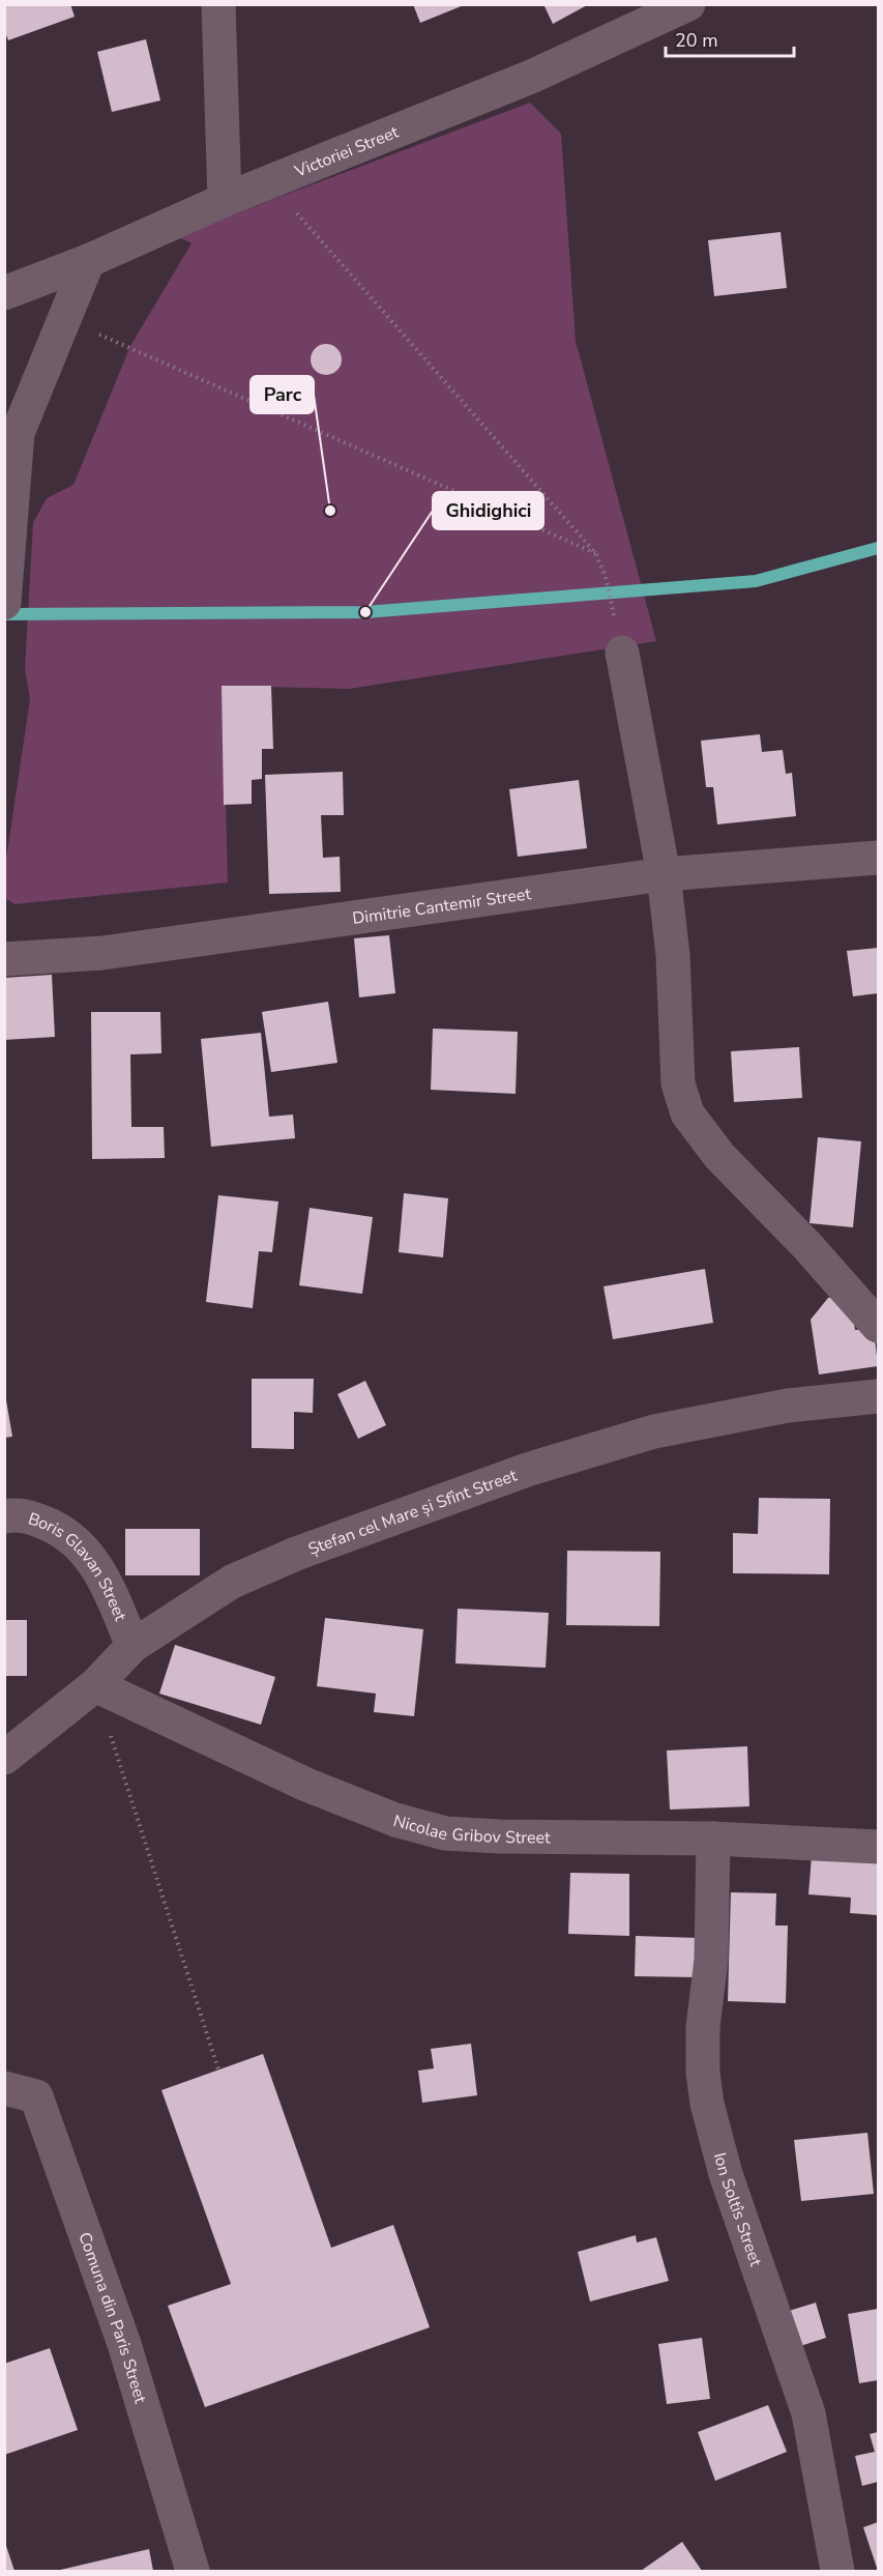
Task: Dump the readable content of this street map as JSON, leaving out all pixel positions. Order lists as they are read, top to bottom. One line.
{"streets":{"street":["Victoriei Street","Dimitrie Cantemir Street","Ștefan cel Mare și Sfînt Street","Boris Glavan Street","Nicolae Gribov Street","Ion Soltîs Street","Comuna din Paris Street"]},"crossings":[["Ștefan cel Mare și Sfînt Street","Boris Glavan Street"],["Ștefan cel Mare și Sfînt Street","Nicolae Gribov Street"],["Nicolae Gribov Street","Ion Soltîs Street"]],"places":["Parc","Ghidighici"],"scale_bar":"20 m"}
